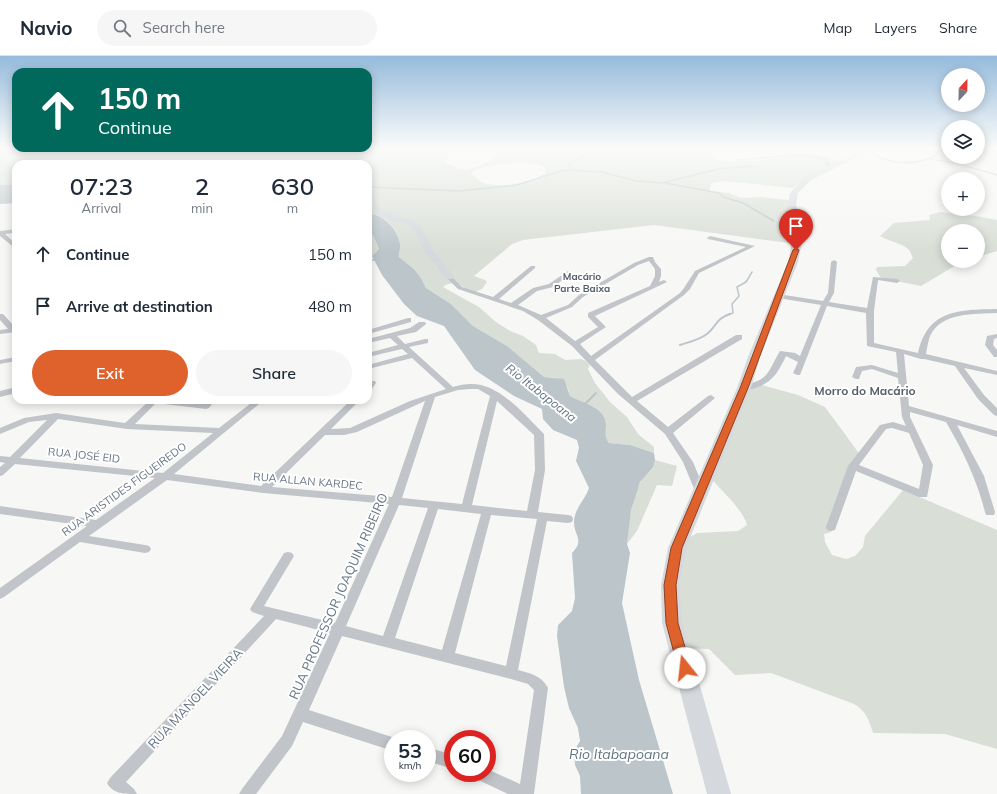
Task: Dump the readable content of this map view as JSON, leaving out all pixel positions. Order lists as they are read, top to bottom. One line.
{"streets":{"street":["RUA JOSÉ EID","RUA ALLAN KARDEC","RUA ARISTIDES FIGUEIREDO","RUA PROFESSOR JOAQUIM RIBEIRO","RUA MANOEL VIEIRA"]},"crossings":[["RUA JOSÉ EID","RUA ALLAN KARDEC"],["RUA JOSÉ EID","RUA ARISTIDES FIGUEIREDO"],["RUA ALLAN KARDEC","RUA ARISTIDES FIGUEIREDO"],["RUA ALLAN KARDEC","RUA PROFESSOR JOAQUIM RIBEIRO"]],"districts":["Macário Parte Baixa","Morro do Macário"],"water":["Rio Itabapoana"],"north":"top","page":{"header":"Navio","search":"Search here","nav":["Map","Layers","Share"],"map_buttons":["+","−"],"turn":["150 m","Continue"],"eta":["07:23","Arrival","2","min","630","m"],"list":[{"name":"Continue","value":"150 m"},{"name":"Arrive at destination","value":"480 m"}],"buttons":["Exit","Share"],"speed":"53 km/h","limit":"60"}}
